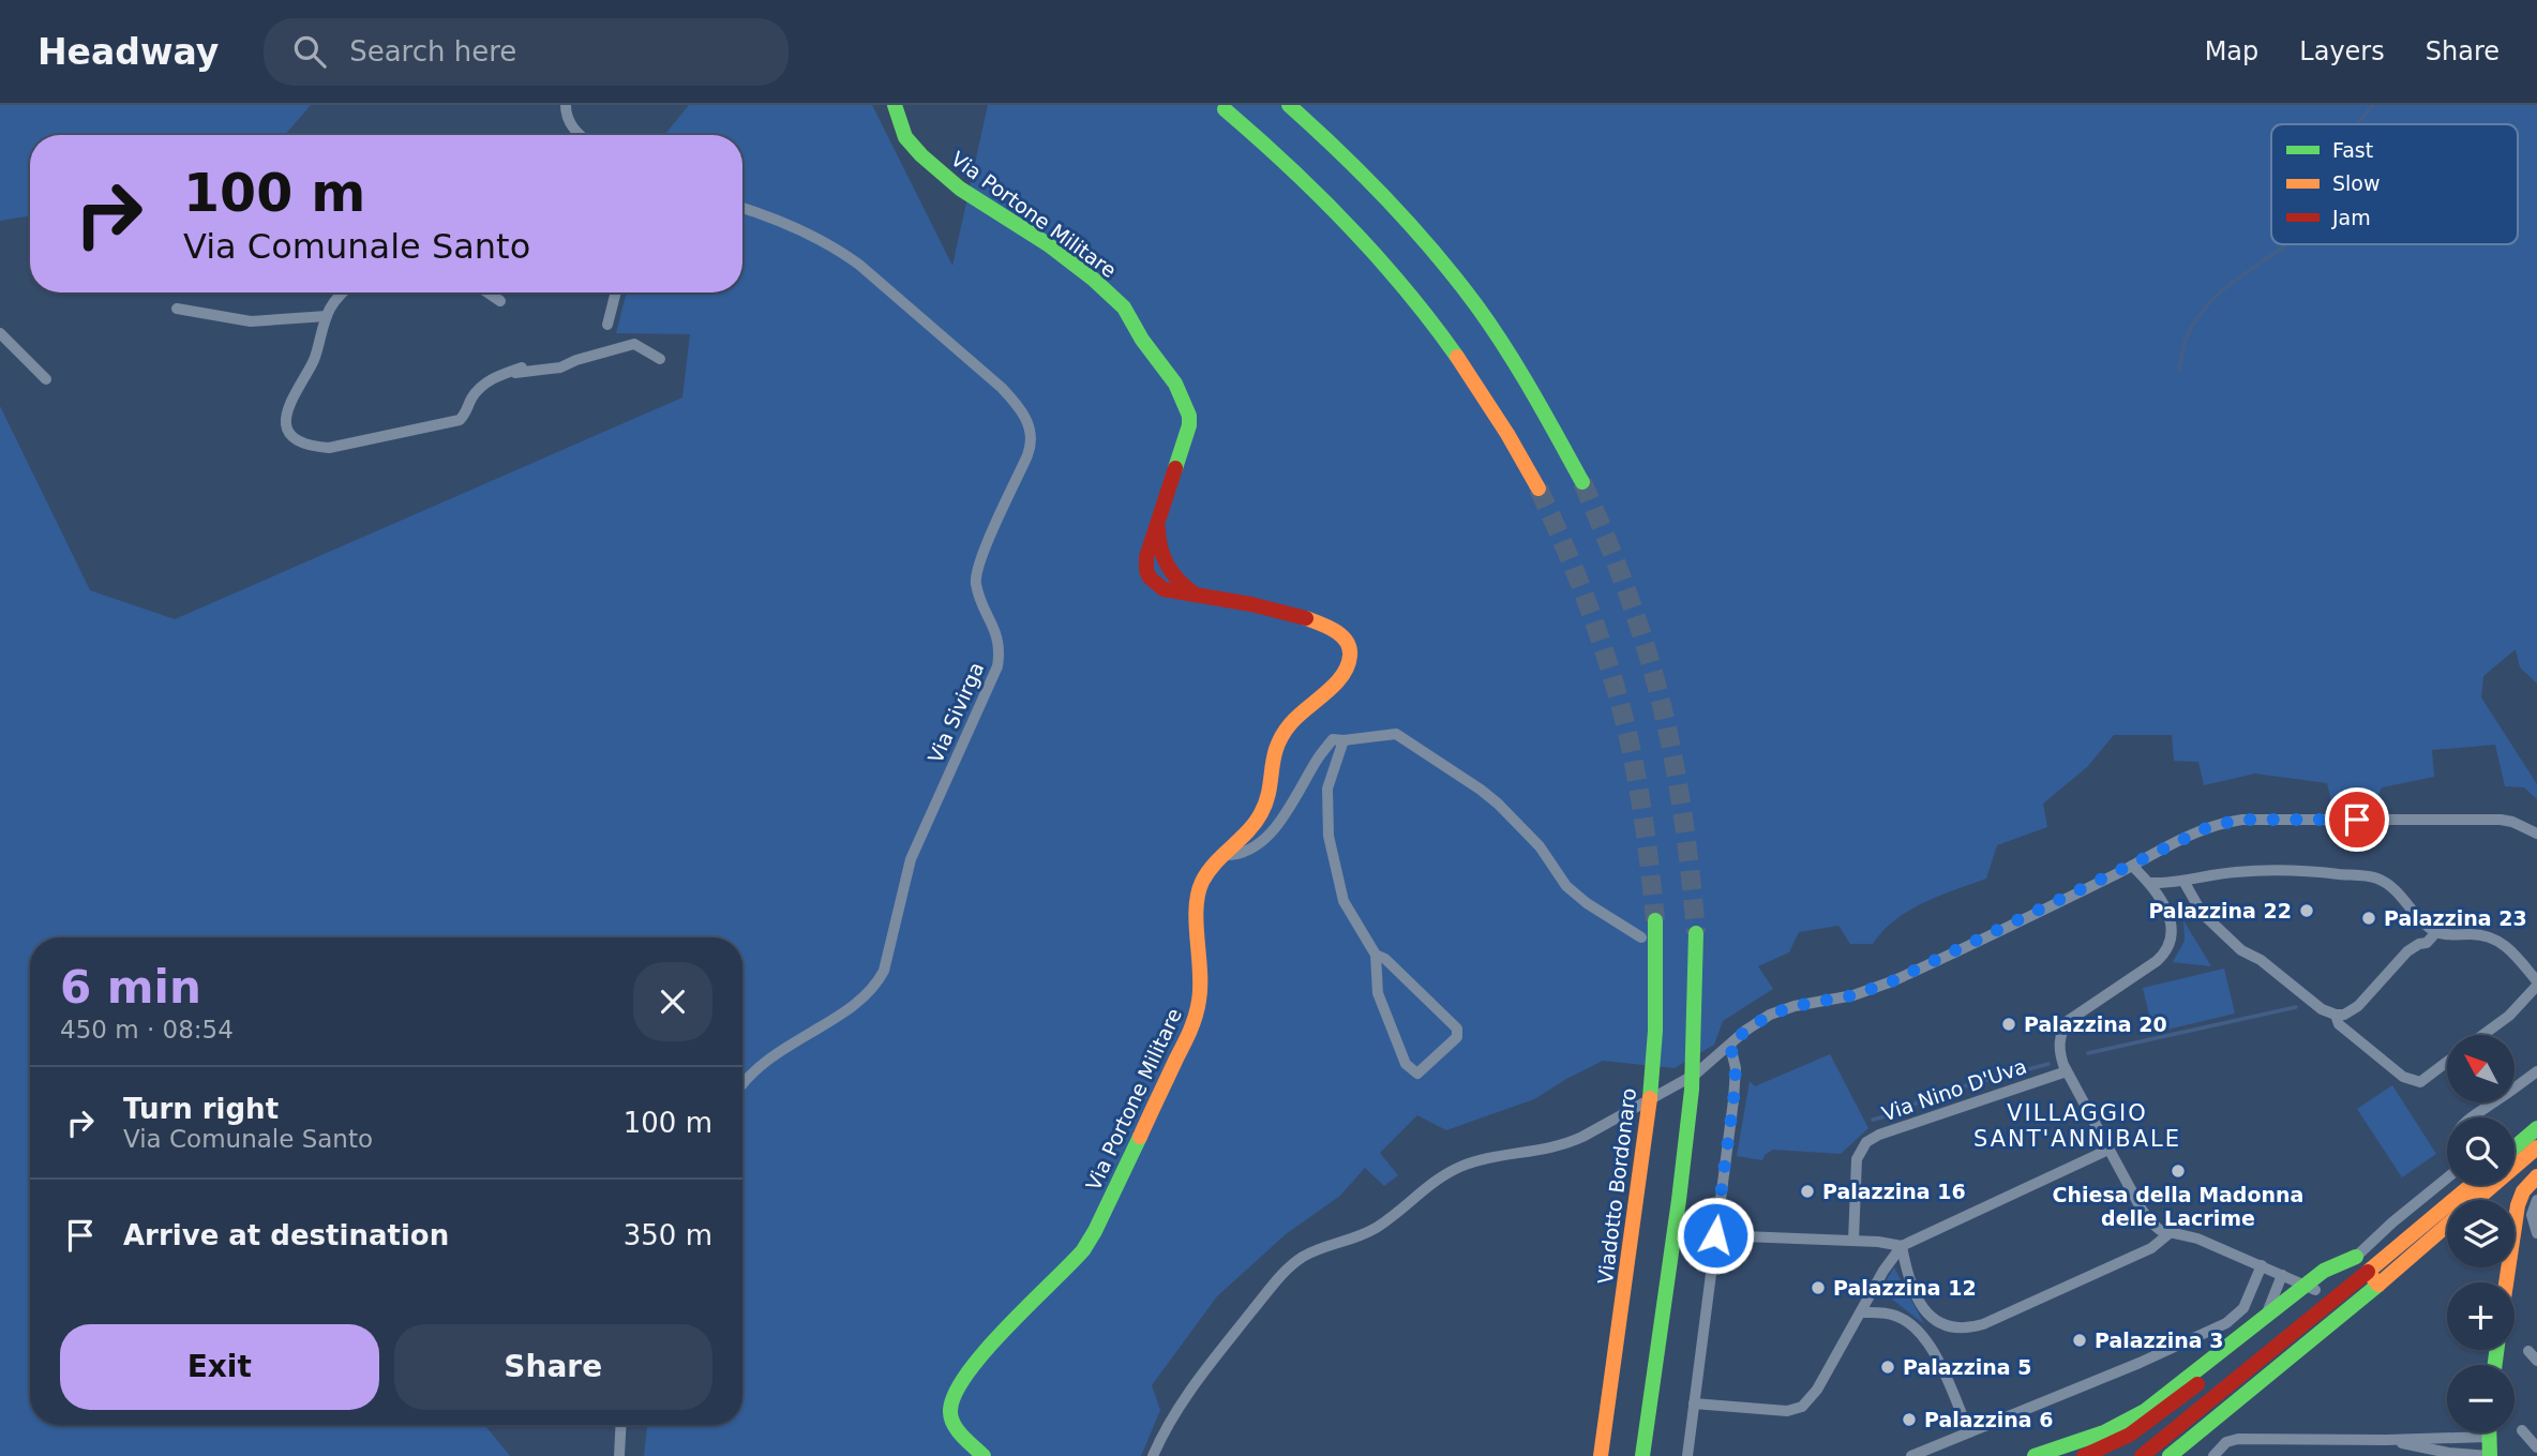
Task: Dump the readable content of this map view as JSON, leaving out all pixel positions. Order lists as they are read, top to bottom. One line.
{"streets":{"main road":["Via Portone Militare","Viadotto Bordonaro"],"street":["Via Sivirga","Via Nino D'Uva"]},"districts":["VILLAGGIO SANT'ANNIBALE"],"places":["Palazzina 22","Palazzina 23","Palazzina 20","Chiesa della Madonna delle Lacrime","Palazzina 16","Palazzina 12","Palazzina 3","Palazzina 5","Palazzina 6"],"legend":["Fast","Slow","Jam"],"north":"top left","page":{"header":"Headway","search":"Search here","nav":["Map","Layers","Share"],"turn":["100 m","Via Comunale Santo"],"heading":["6 min","450 m · 08:54"],"map_buttons":["+","−"],"list":[{"name":"Turn right","note":"Via Comunale Santo","value":"100 m"},{"name":"Arrive at destination","value":"350 m"}],"buttons":["Exit","Share"]}}
